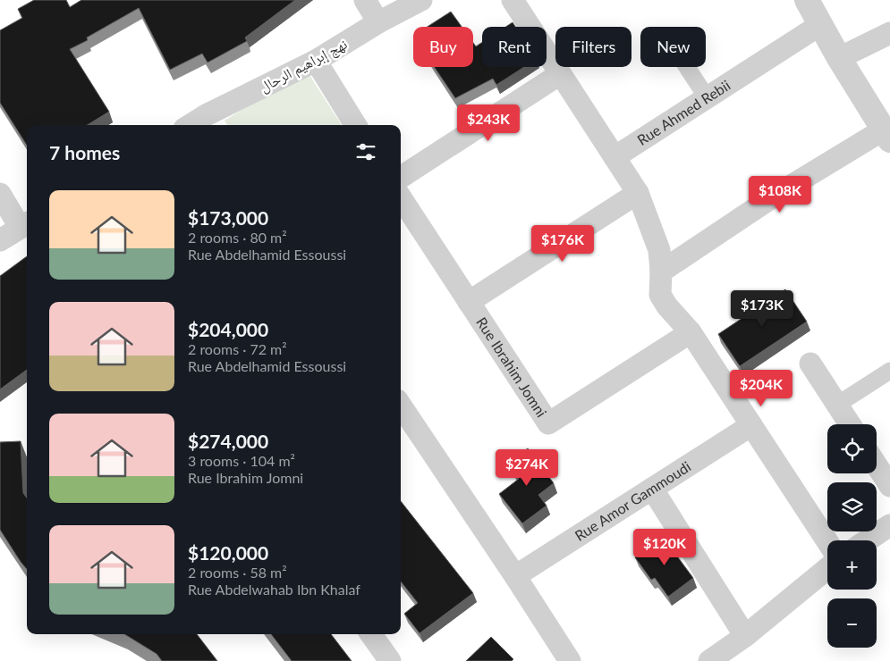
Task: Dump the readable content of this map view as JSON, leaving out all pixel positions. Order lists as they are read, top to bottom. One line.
{"streets":{"street":["نهج إبراهيم الرحال","Rue Ahmed Rebii","Rue Ibrahim Jomni","Rue Amor Gammoudi"]},"page":{"chip":["Buy","Rent","Filters","New"],"price":["$243K","$108K","$176K","$173K","$204K","$274K","$120K"],"heading":"7 homes","list":[{"name":"$173,000","note":"2 rooms · 80 m² · Rue Abdelhamid Essoussi"},{"name":"$204,000","note":"2 rooms · 72 m² · Rue Abdelhamid Essoussi"},{"name":"$274,000","note":"3 rooms · 104 m² · Rue Ibrahim Jomni"},{"name":"$120,000","note":"2 rooms · 58 m² · Rue Abdelwahab Ibn Khalaf"}],"map_buttons":["+","−"]}}
